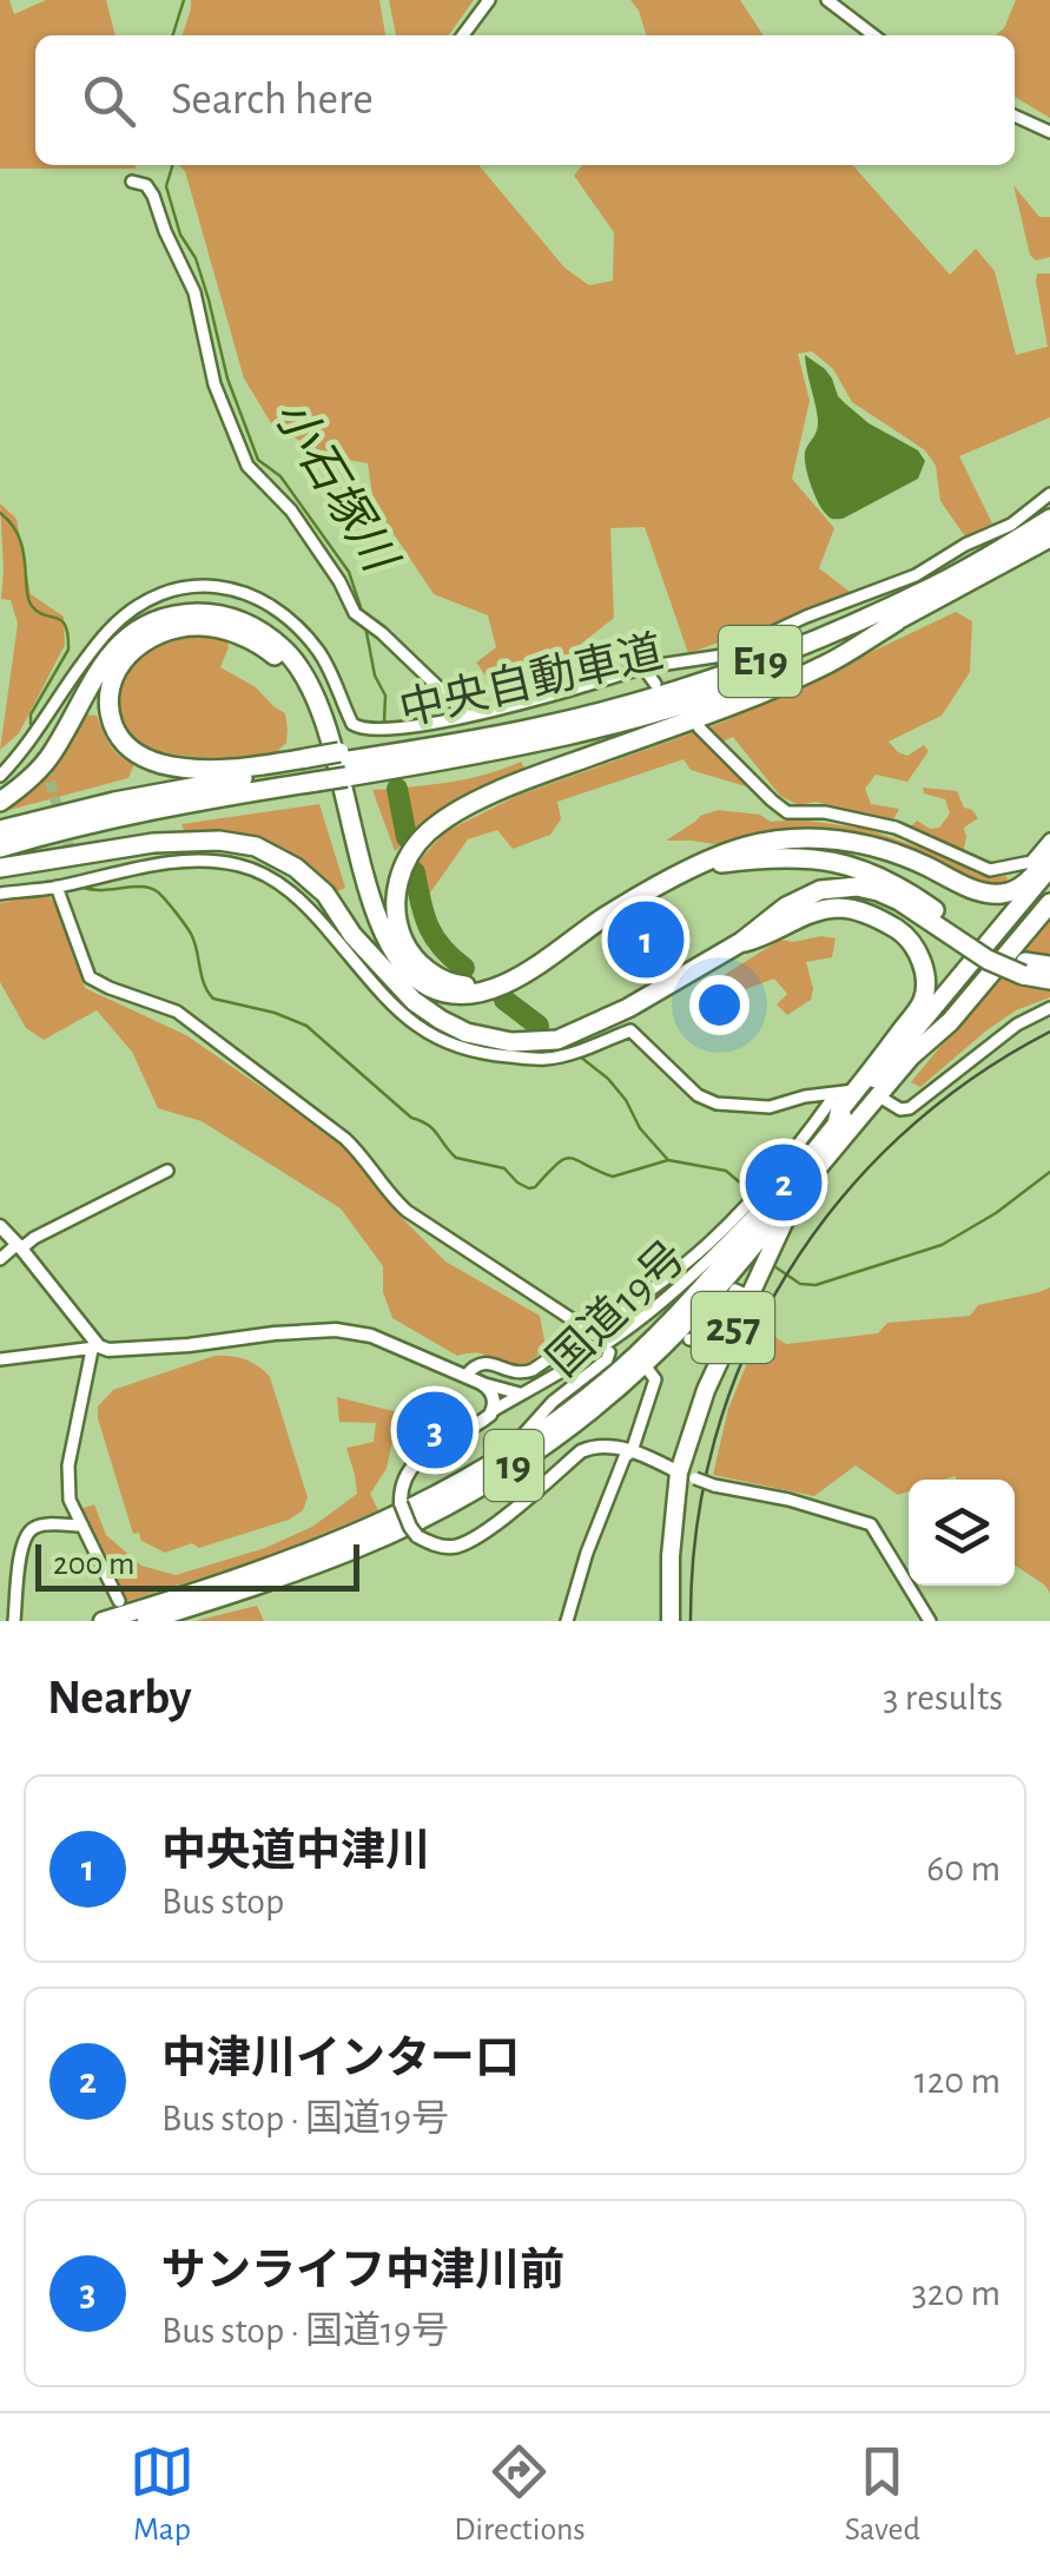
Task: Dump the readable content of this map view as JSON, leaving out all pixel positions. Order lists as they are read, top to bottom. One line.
{"streets":{"highway":["E19","中央自動車道","国道19号","257","19"]},"crossings":[["国道19号","257"]],"water":["小石塚川"],"scale_bar":"200 m","page":{"search":"Search here","pins":["1","2","3"],"scale":"200 m","heading":["Nearby","3 results"],"list":[{"mark":"1","name":"中央道中津川","note":"Bus stop","value":"60 m"},{"mark":"2","name":"中津川インター口","note":"Bus stop · 国道19号","value":"120 m"},{"mark":"3","name":"サンライフ中津川前","note":"Bus stop · 国道19号","value":"320 m"}],"nav":["Map","Directions","Saved"]}}
